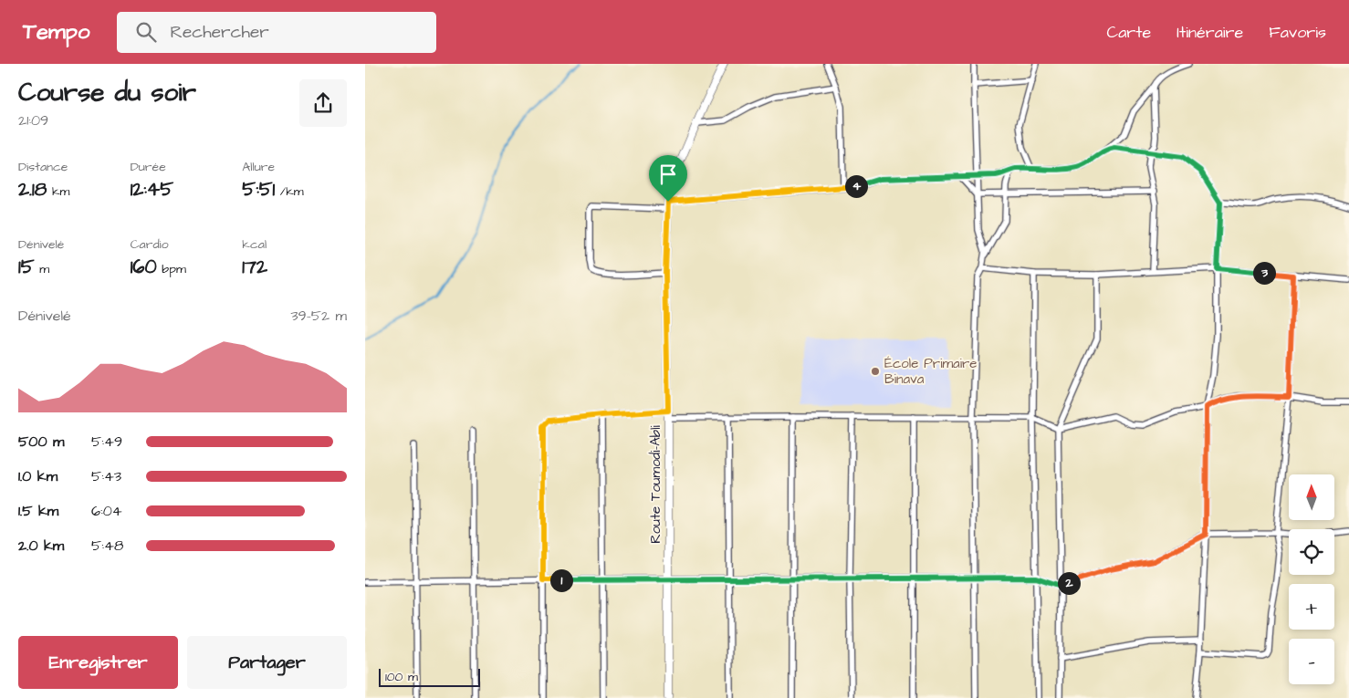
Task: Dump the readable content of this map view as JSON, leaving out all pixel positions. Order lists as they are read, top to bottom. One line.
{"streets":{"street":["Route Toumodi-Abli"]},"places":["École Primaire Binava"],"scale_bar":"100 m","north":"top","page":{"header":"Tempo","search":"Rechercher","nav":["Carte","Itinéraire","Favoris"],"heading":["Course du soir","21:09"],"stats":[["Distance","2.18 km"],["Durée","12:45"],["Allure","5:51 /km"],["Dénivelé","15 m"],["Cardio","160 bpm"],["kcal","172"]],"pins":["4","3","1","2"],"chart":["Dénivelé","39–52 m"],"list":[{"name":"500 m","note":"5:49"},{"name":"1.0 km","note":"5:43"},{"name":"1.5 km","note":"6:04"},{"name":"2.0 km","note":"5:48"}],"map_buttons":["+","−"],"buttons":["Enregistrer","Partager"],"scale":"100 m"}}
